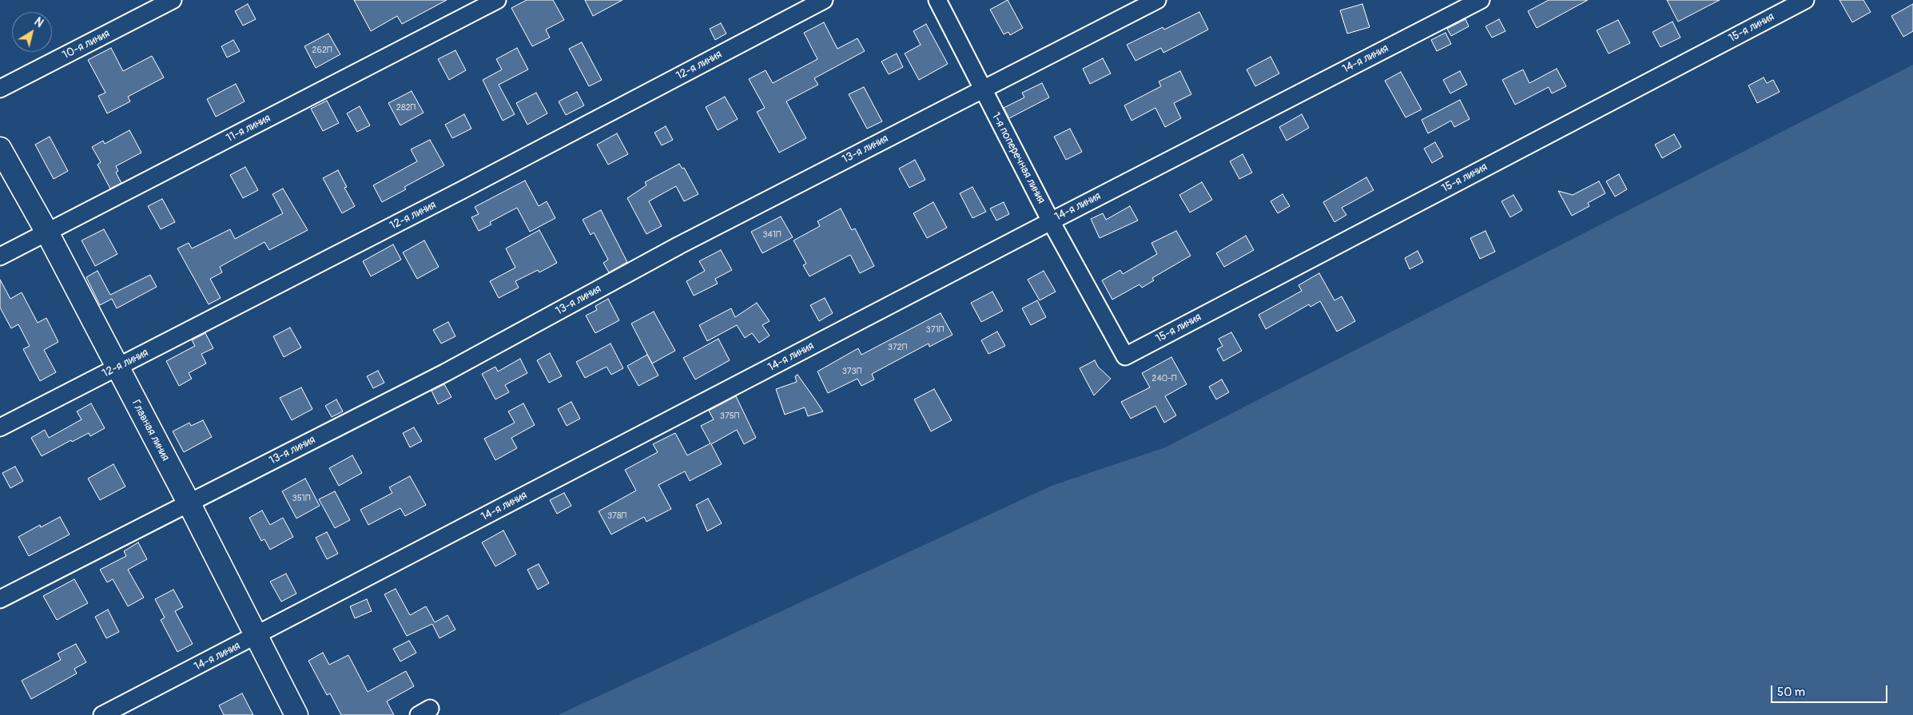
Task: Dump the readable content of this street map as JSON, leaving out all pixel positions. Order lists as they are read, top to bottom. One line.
{"streets":{"street":["15-я линия","10-я линия","14-я линия","12-я линия","11-я линия","13-я линия","1-я поперечная линия","Главная линия"]},"crossings":[["15-я линия","1-я поперечная линия"],["14-я линия","1-я поперечная линия"],["14-я линия","Главная линия"],["12-я линия","Главная линия"],["11-я линия","Главная линия"],["13-я линия","1-я поперечная линия"],["13-я линия","Главная линия"]],"house_numbers":["262П","282П","341П","371П","372П","373П","240-П","375П","351П","378П"],"scale_bar":"50 m","north":"top right"}
